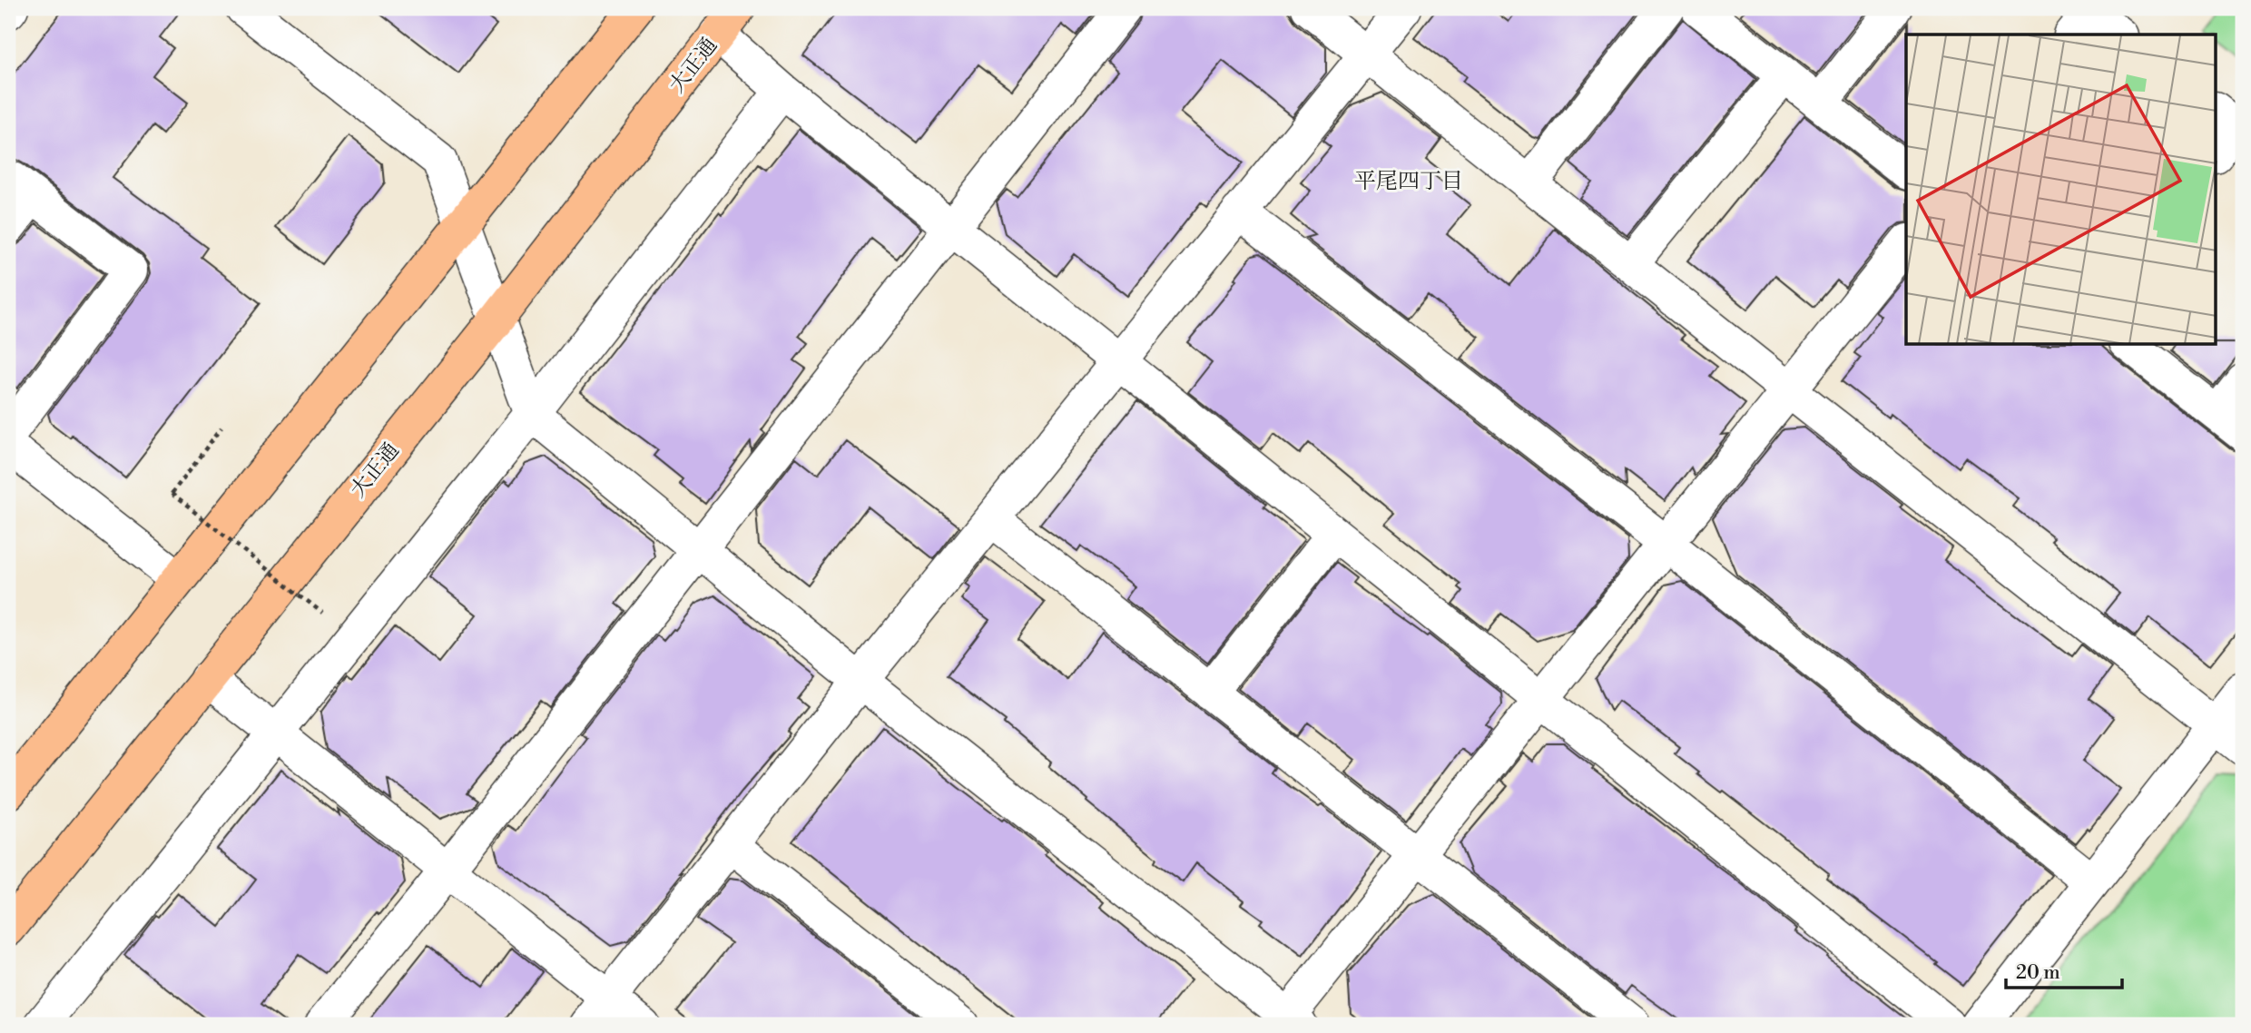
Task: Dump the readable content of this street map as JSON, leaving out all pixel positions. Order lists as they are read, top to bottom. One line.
{"streets":{"main road":["大正通"]},"districts":["平尾四丁目"],"scale_bar":"20 m"}
